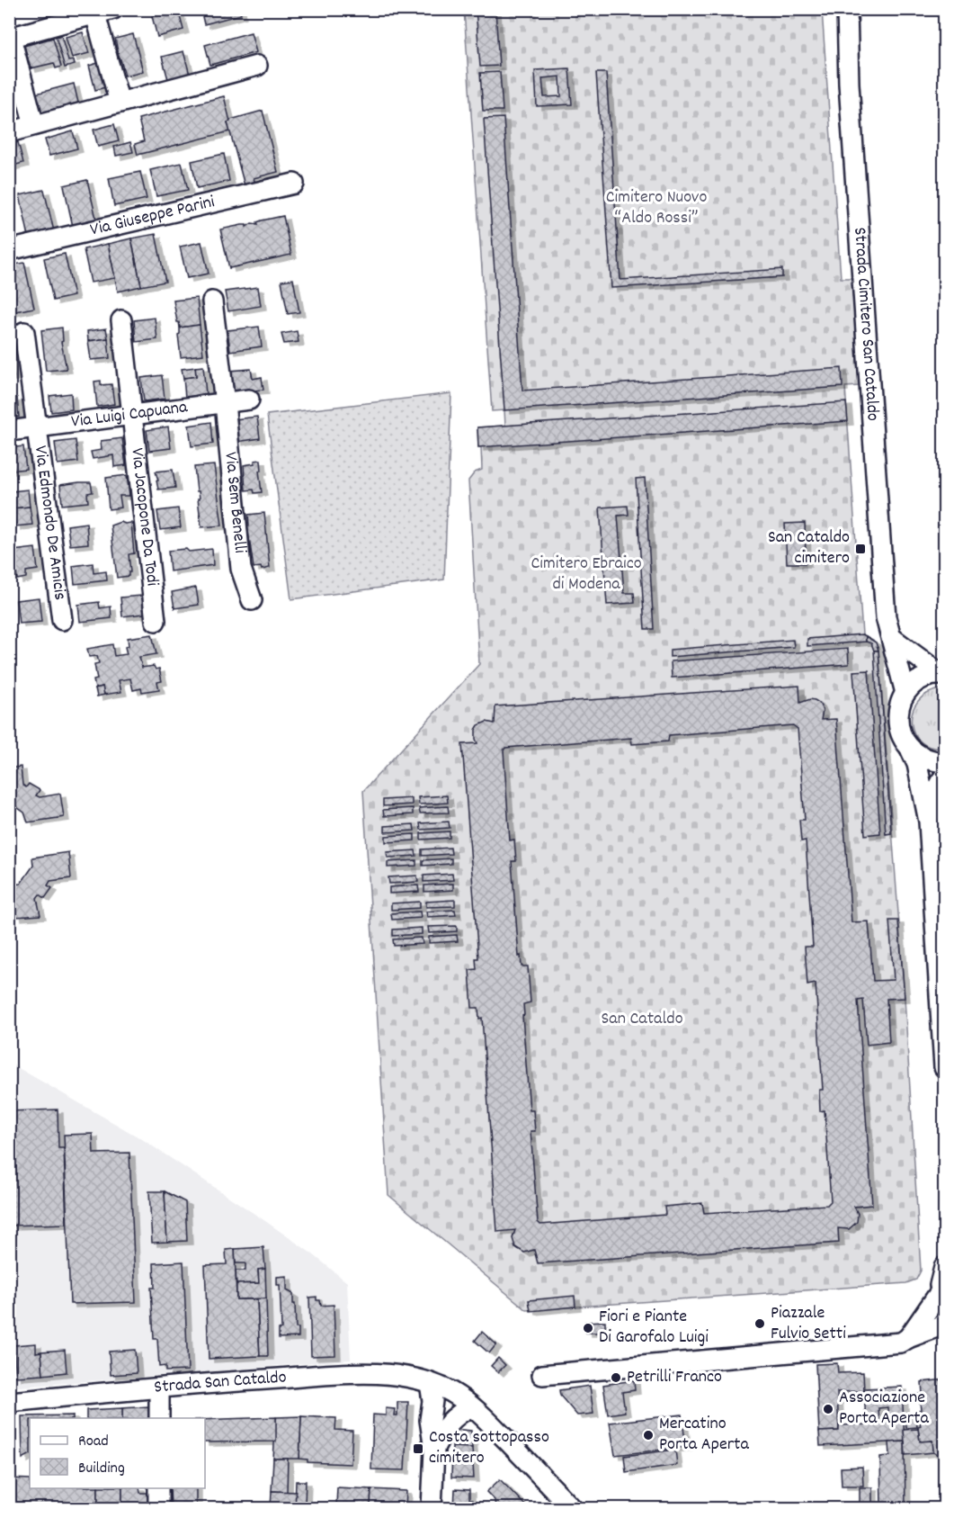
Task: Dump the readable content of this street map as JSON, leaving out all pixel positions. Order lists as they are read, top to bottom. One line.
{"streets":{"street":["Via Giuseppe Parini","Strada Cimitero San Cataldo","Via Luigi Capuana","Via Sem Benelli","Via Jacopone Da Todi","Via Edmondo De Amicis","Strada San Cataldo"]},"crossings":[["Via Luigi Capuana","Via Sem Benelli"],["Via Luigi Capuana","Via Jacopone Da Todi"],["Via Luigi Capuana","Via Edmondo De Amicis"]],"parks":["Cimitero Nuovo “Aldo Rossi”","Cimitero Ebraico di Modena","San Cataldo"],"places":{"transit":["San Cataldo cimitero","Costa sottopasso cimitero"],"other":["Piazzale Fulvio Setti","Fiori e Piante Di Garofalo Luigi","Petrilli Franco","Associazione Porta Aperta","Mercatino Porta Aperta"]},"legend":["Road","Building"]}
